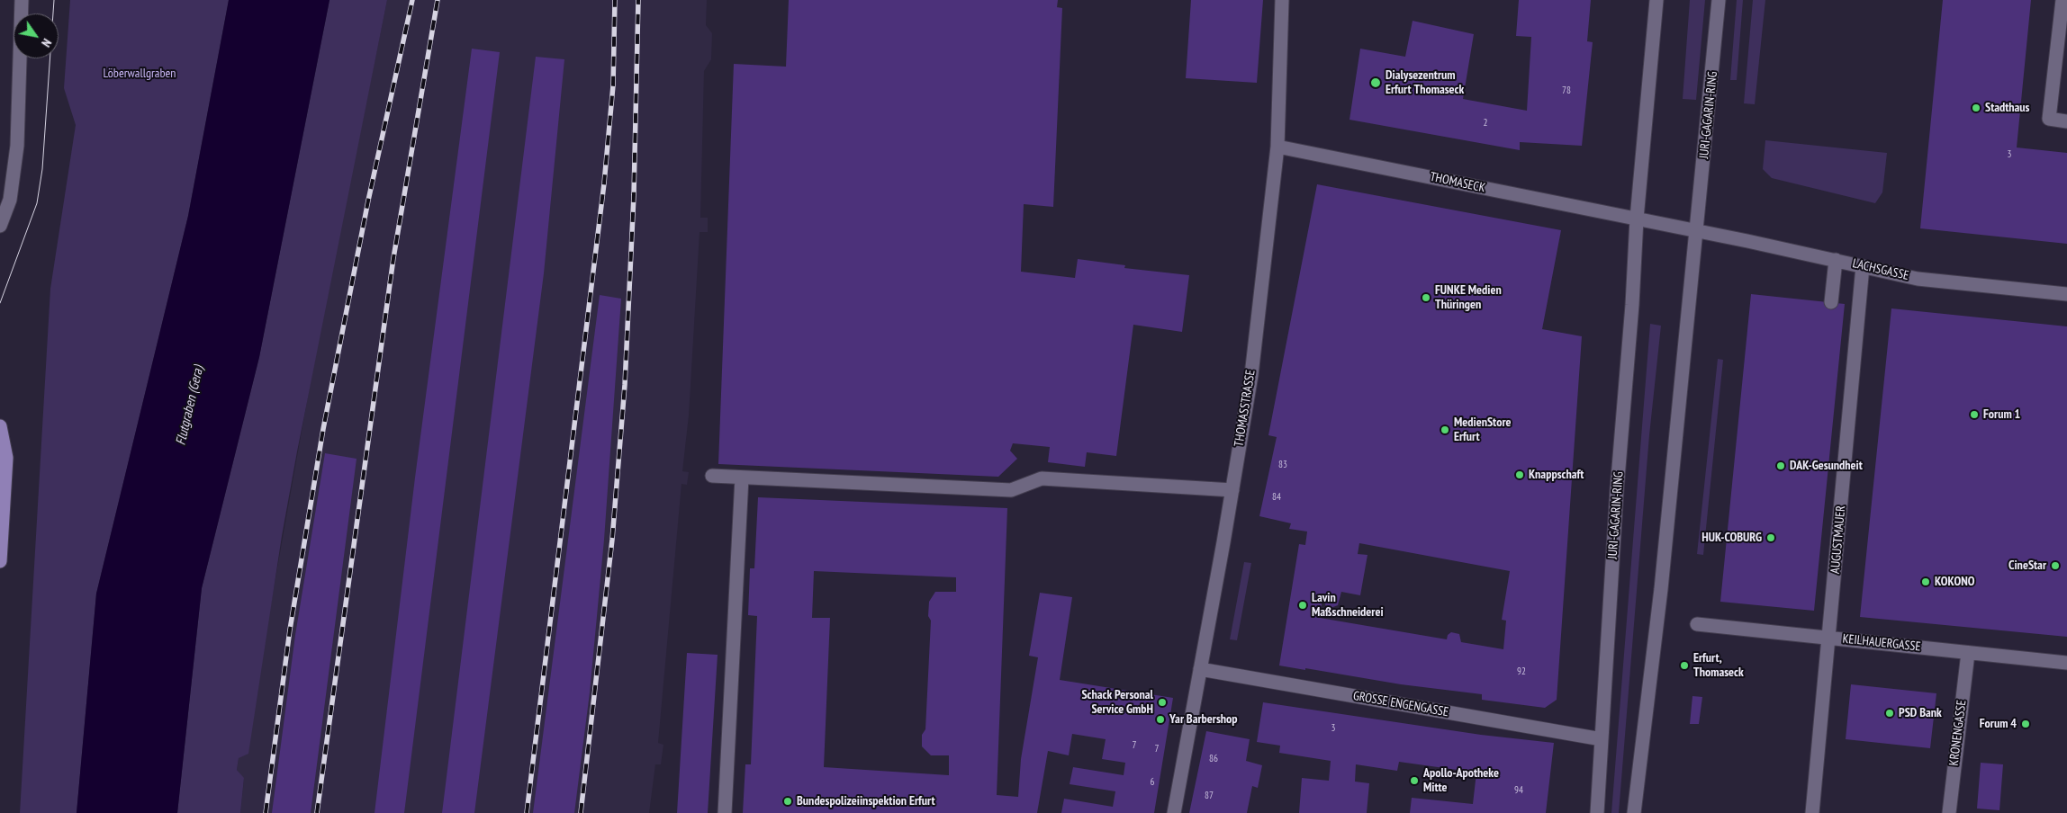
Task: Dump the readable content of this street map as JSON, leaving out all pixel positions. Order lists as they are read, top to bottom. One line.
{"streets":{"street":["JURI-GAGARIN-RING","THOMASECK","LACHSGASSE","THOMASSTRASSE","AUGUSTMAUER","KEILHAUERGASSE","GROSSE ENGENGASSE","KRONENGASSE"]},"crossings":[["JURI-GAGARIN-RING","THOMASECK"],["JURI-GAGARIN-RING","LACHSGASSE"],["JURI-GAGARIN-RING","GROSSE ENGENGASSE"],["THOMASECK","THOMASSTRASSE"],["LACHSGASSE","AUGUSTMAUER"],["THOMASSTRASSE","GROSSE ENGENGASSE"],["AUGUSTMAUER","KEILHAUERGASSE"],["KEILHAUERGASSE","KRONENGASSE"]],"water":["Flutgraben (Gera)"],"parks":["Löberwallgraben"],"places":["Dialysezentrum Erfurt Thomaseck","Stadthaus","FUNKE Medien Thüringen","Forum 1","MedienStore Erfurt","DAK-Gesundheit","Knappschaft","HUK-COBURG","CineStar","KOKONO","Lavin Maßschneiderei","Erfurt, Thomaseck","Schack Personal Service GmbH","PSD Bank","Yar Barbershop","Forum 4","Apollo-Apotheke Mitte","Bundespolizeiinspektion Erfurt"],"house_numbers":["78","2","3","83","84","92","3","7","7","86","6","94","87"],"north":"bottom right"}
